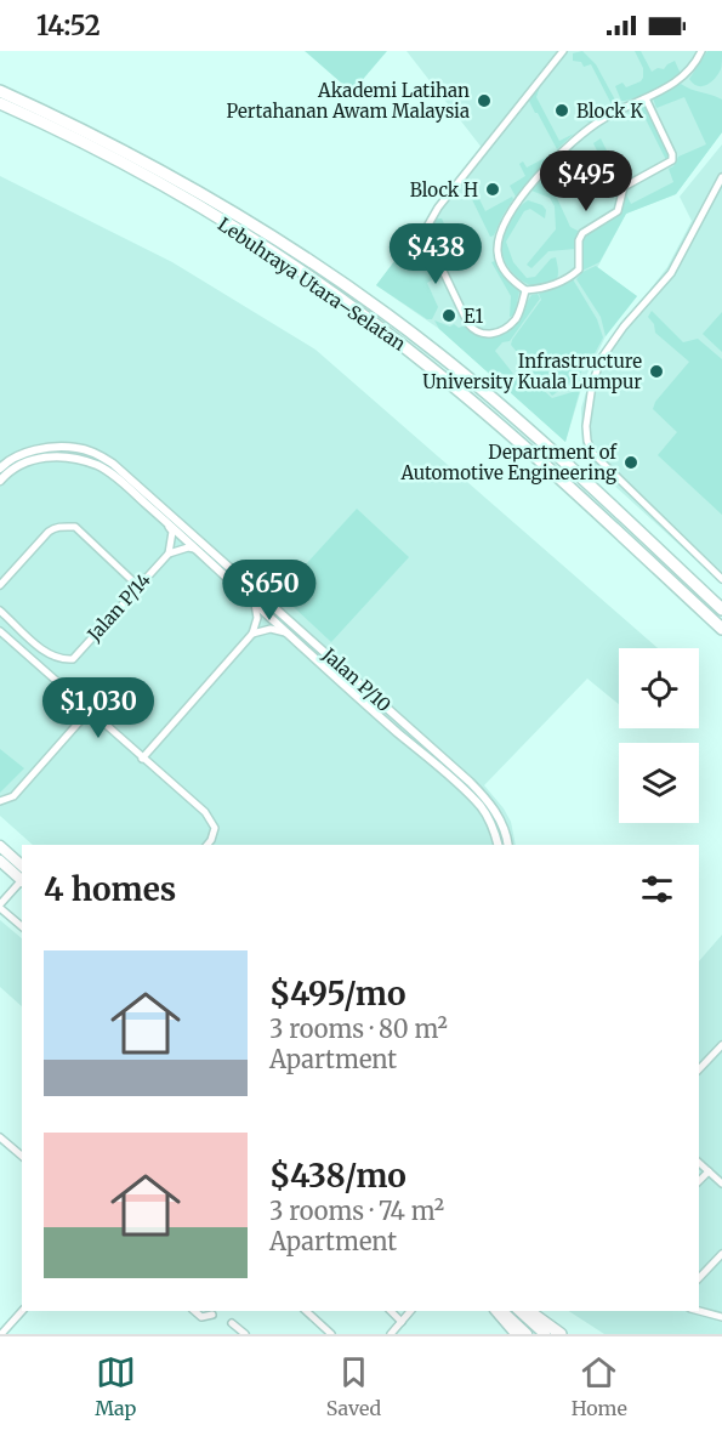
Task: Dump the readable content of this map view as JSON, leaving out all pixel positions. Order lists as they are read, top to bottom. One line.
{"streets":{"highway":["Lebuhraya Utara–Selatan"],"street":["Jalan P/14","Jalan P/10"]},"places":["Akademi Latihan Pertahanan Awam Malaysia","Block K","Block H","E1","Infrastructure University Kuala Lumpur","Department of Automotive Engineering"],"page":{"status":"14:52","price":["$495","$438","$650","$1,030"],"heading":"4 homes","list":[{"name":"$495/mo","note":"3 rooms · 80 m² · Apartment"},{"name":"$438/mo","note":"3 rooms · 74 m² · Apartment"}],"tabs":["Map","Saved","Home"]}}
